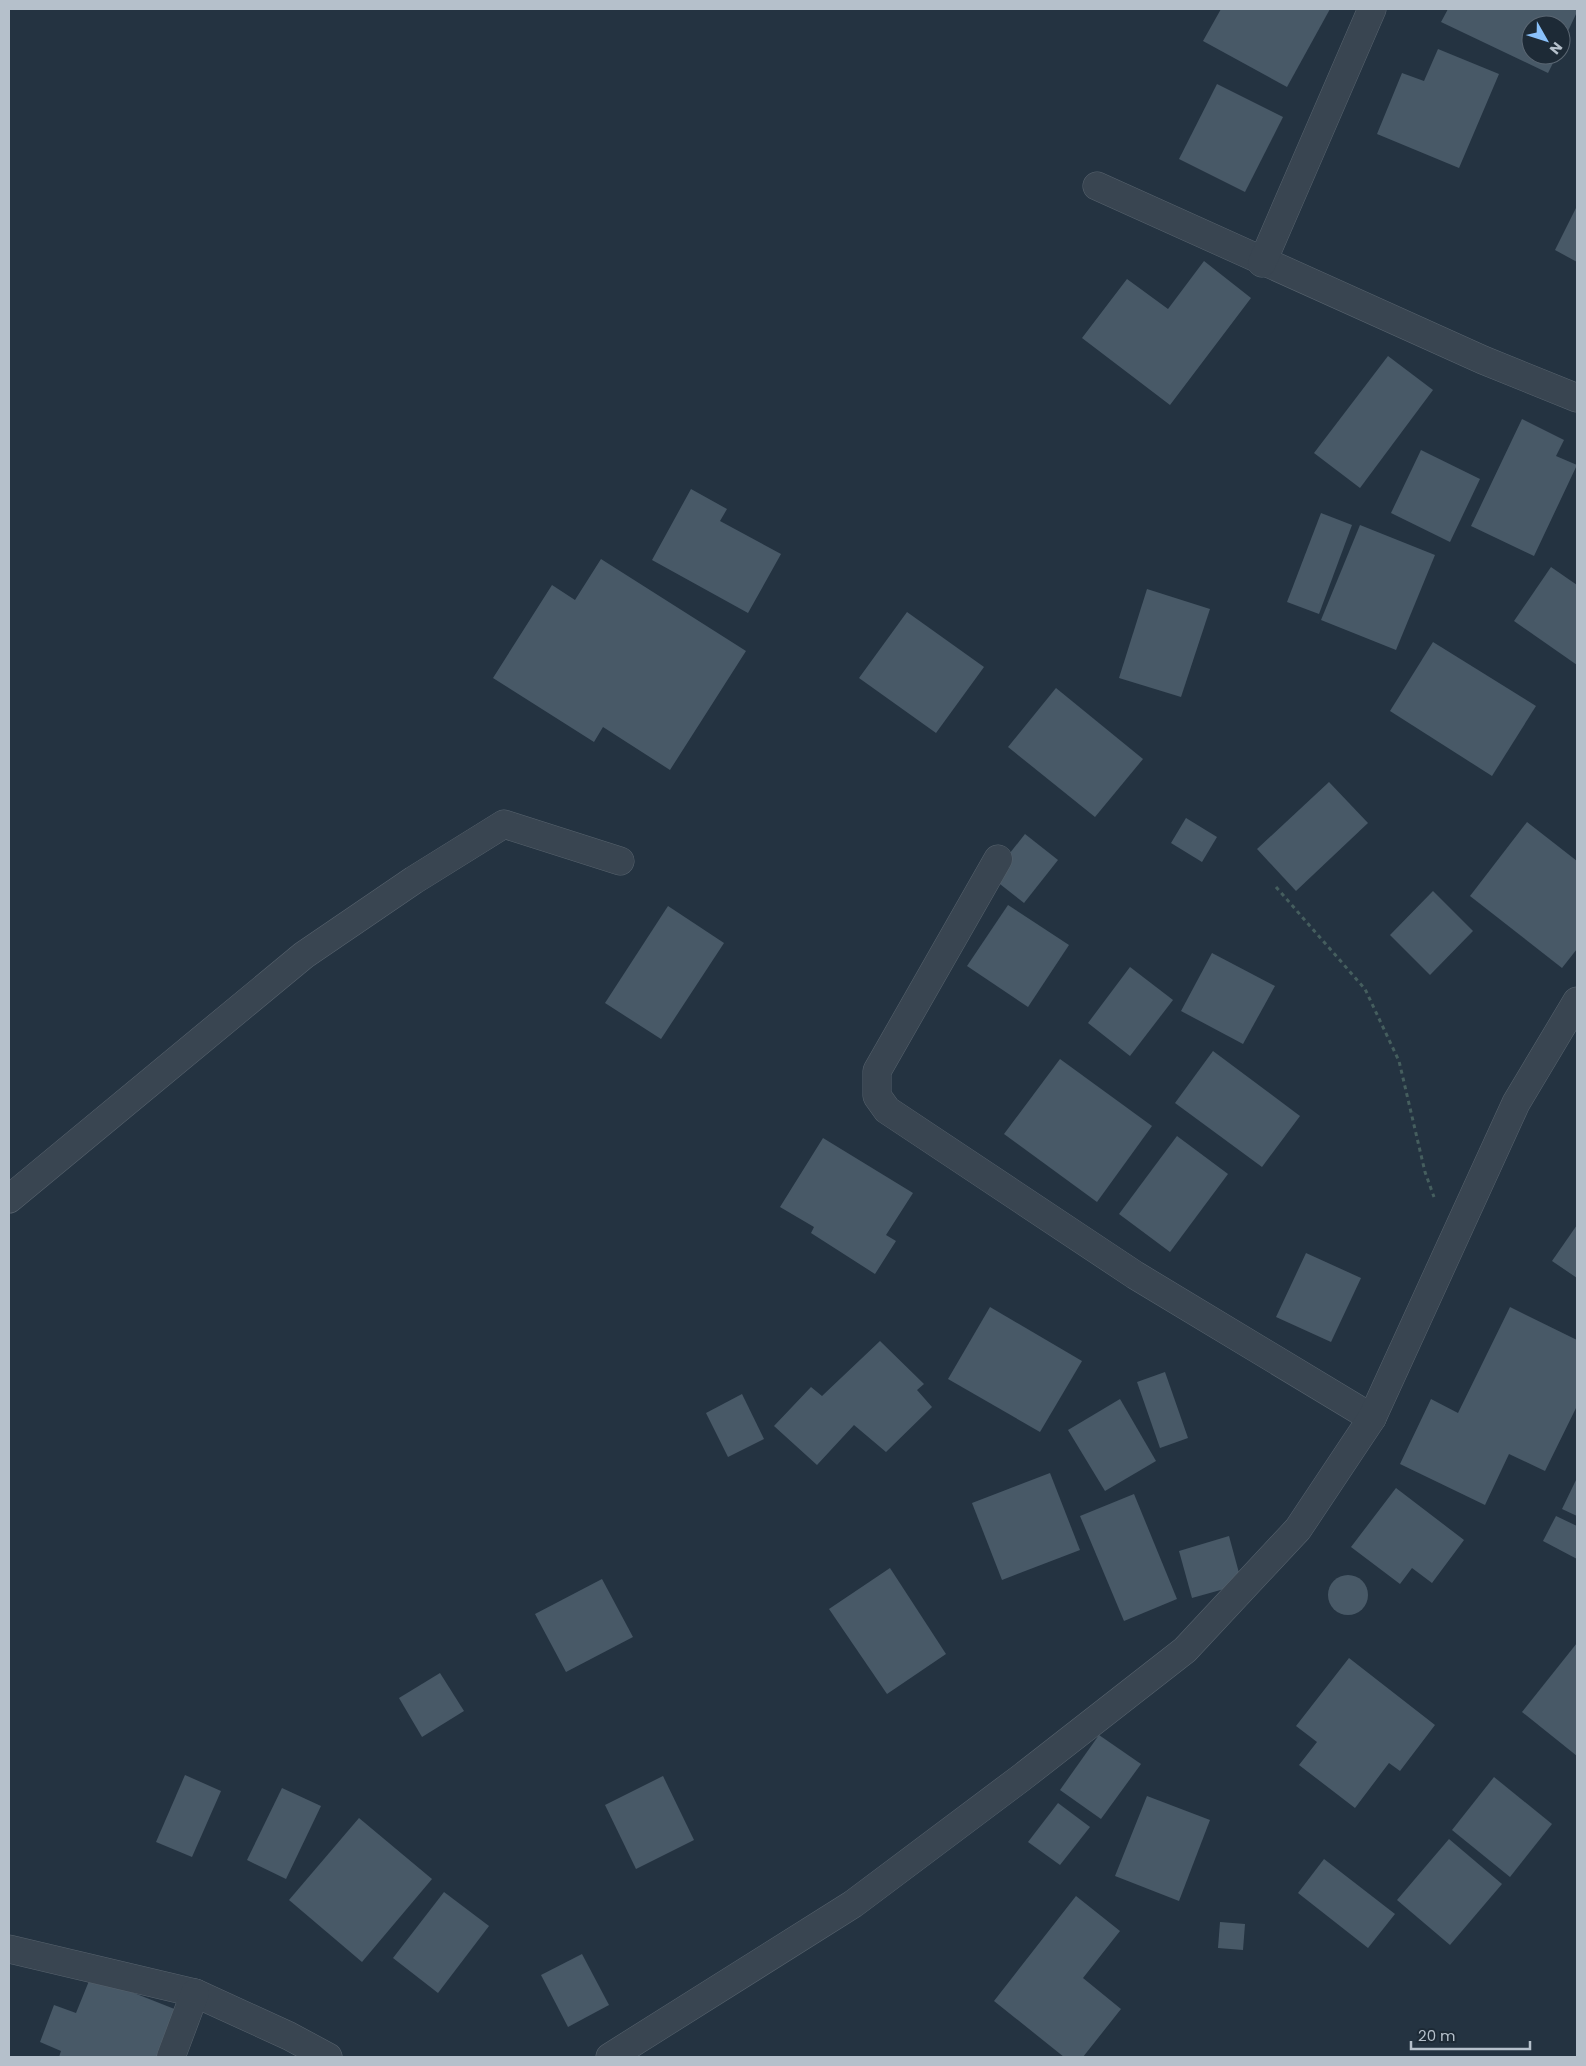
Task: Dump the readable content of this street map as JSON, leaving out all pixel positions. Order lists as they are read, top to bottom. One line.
{"scale_bar":"20 m","north":"bottom right"}
